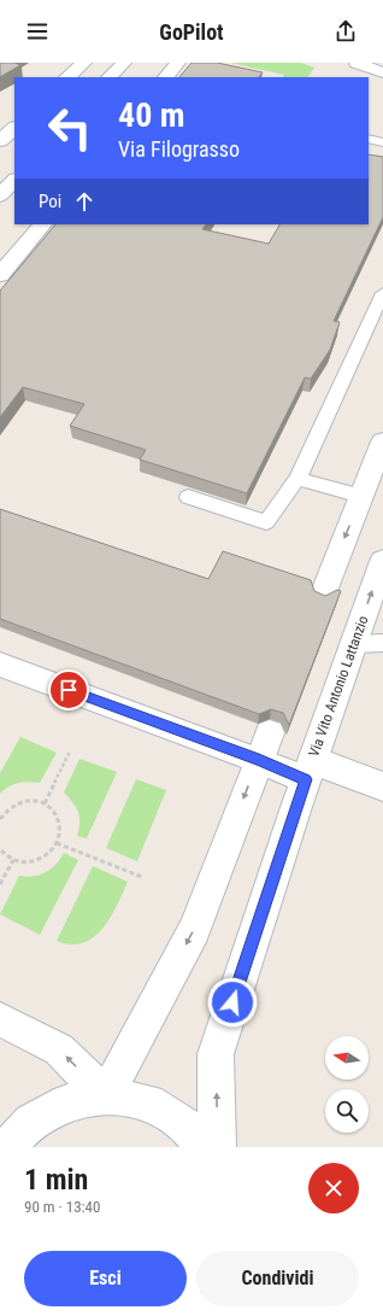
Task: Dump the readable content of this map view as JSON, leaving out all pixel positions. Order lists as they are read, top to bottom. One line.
{"streets":{"street":["Via Vito Antonio Lattanzio"]},"north":"left","page":{"header":"GoPilot","turn":["40 m","Via Filograsso"],"then":"Poi","heading":["1 min","90 m · 13:40"],"buttons":["Esci","Condividi"]}}
